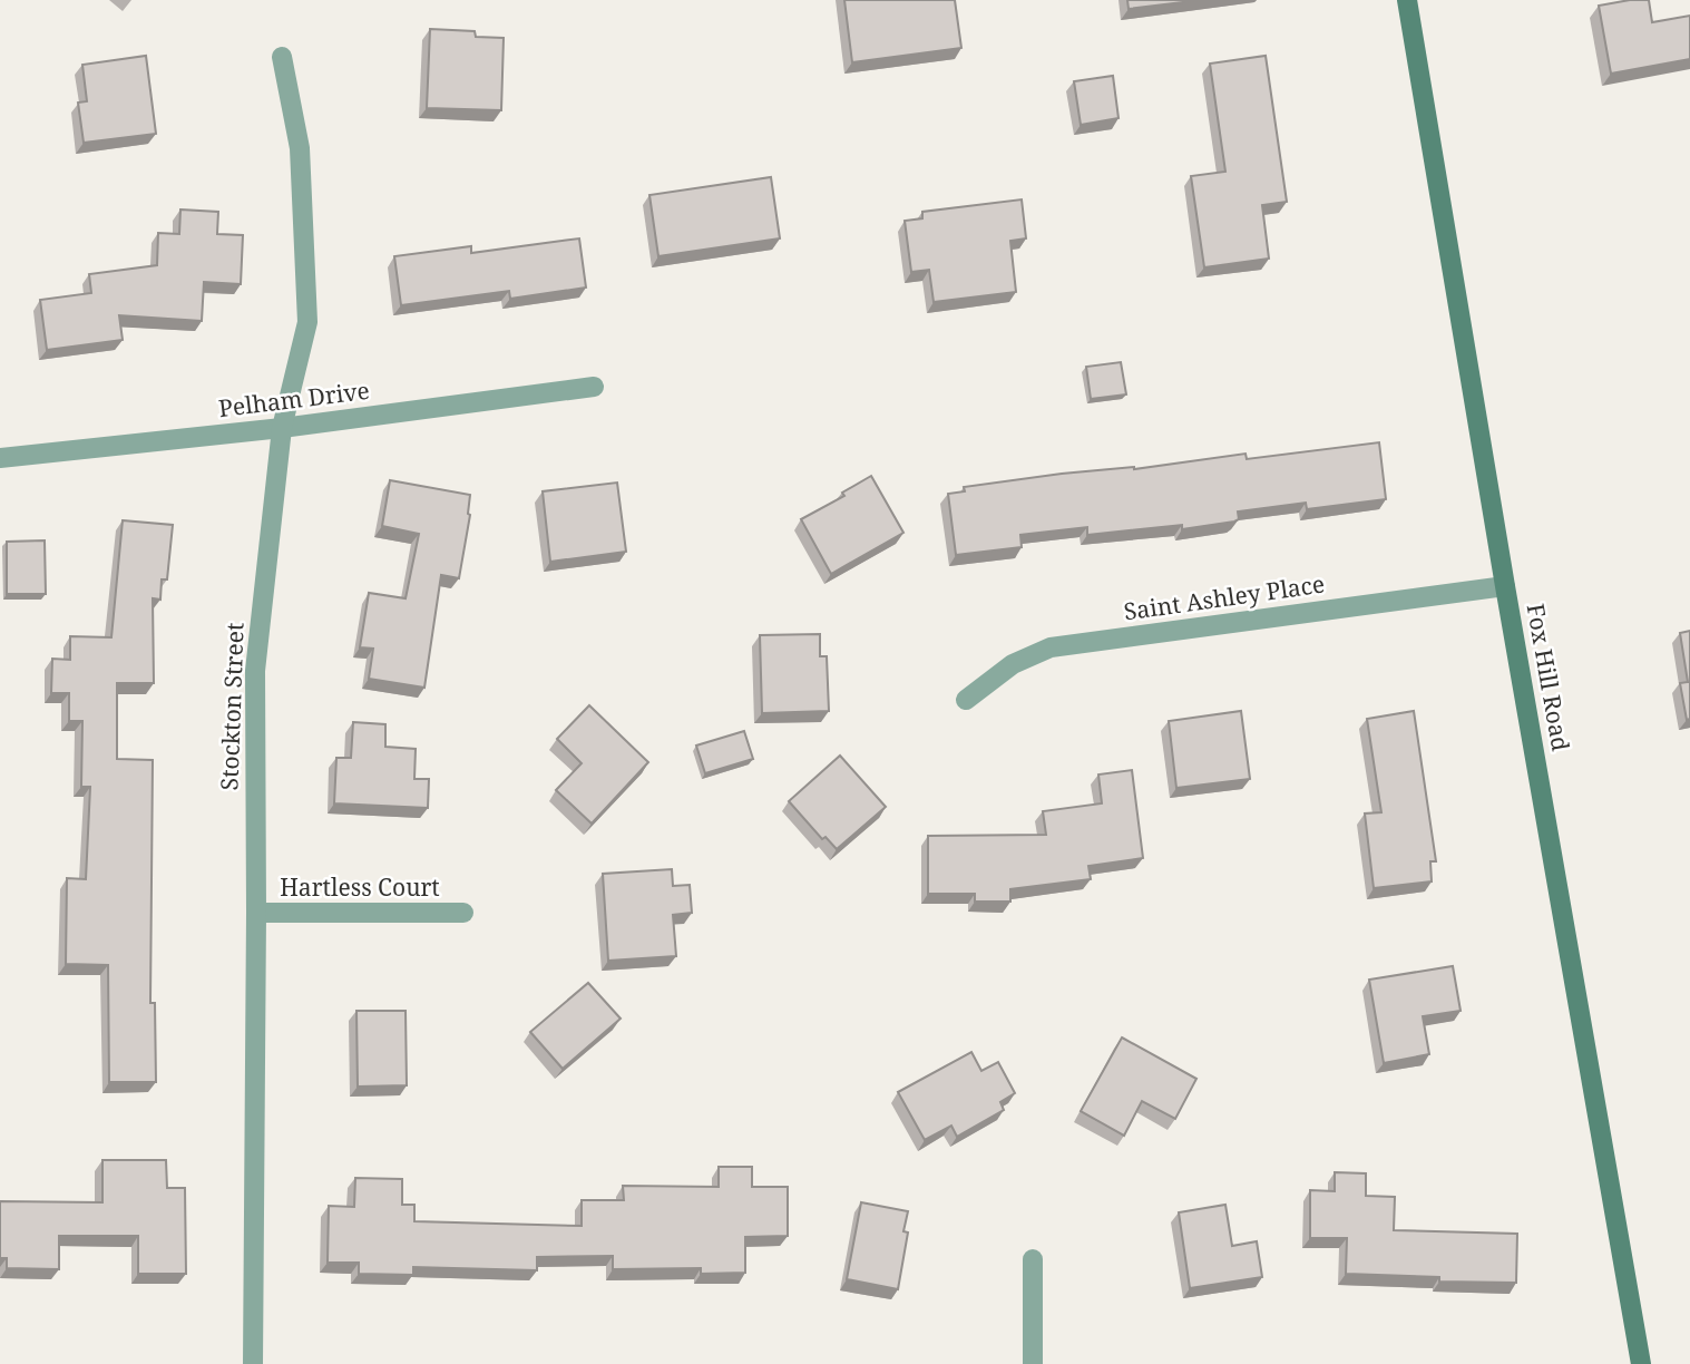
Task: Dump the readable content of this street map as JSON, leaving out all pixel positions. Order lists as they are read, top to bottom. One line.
{"streets":{"main road":["Fox Hill Road"],"street":["Pelham Drive","Saint Ashley Place","Stockton Street","Hartless Court"]},"crossings":[["Pelham Drive","Stockton Street"],["Saint Ashley Place","Fox Hill Road"],["Stockton Street","Hartless Court"]]}
